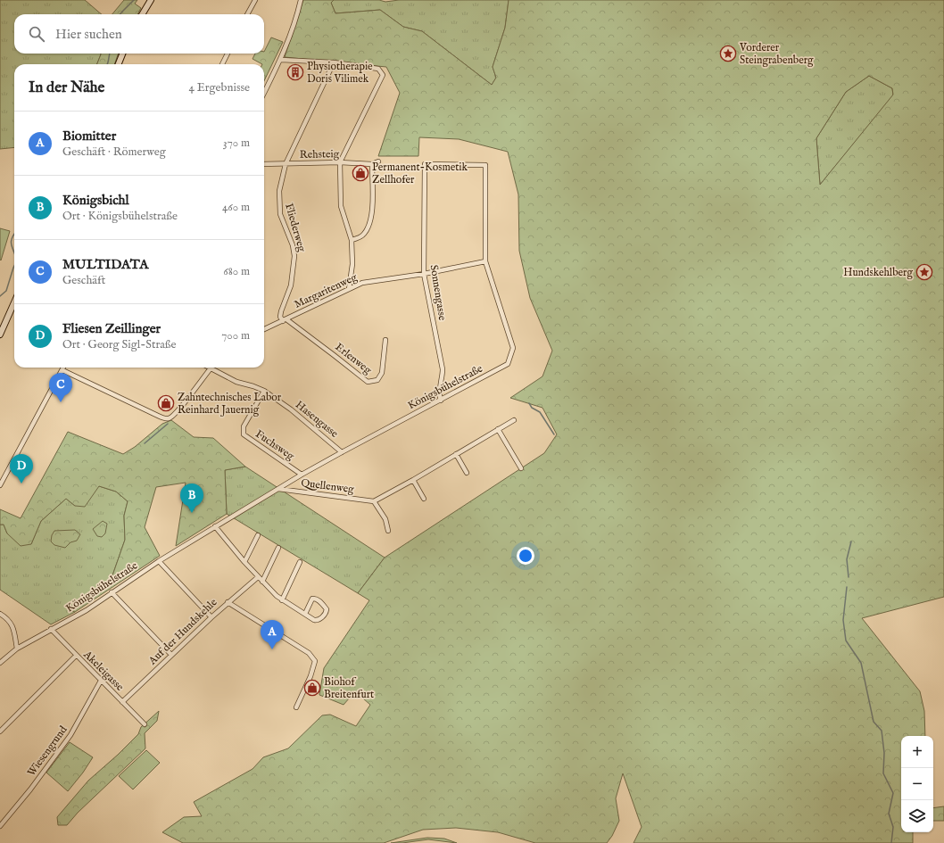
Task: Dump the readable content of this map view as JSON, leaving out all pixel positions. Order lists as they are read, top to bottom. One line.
{"streets":{"street":["Rehsteig","Fliederweg","Margaritenweg","Sonnengasse","Erlenweg","Königsbühelstraße","Hasengasse","Fuchsweg","Quellenweg","Auf der Hundskehle","Akeleigasse","Wiesengrund"]},"crossings":[["Rehsteig","Fliederweg"],["Fliederweg","Margaritenweg"],["Fliederweg","Erlenweg"],["Margaritenweg","Sonnengasse"],["Margaritenweg","Erlenweg"],["Margaritenweg","Königsbühelstraße"],["Sonnengasse","Königsbühelstraße"],["Königsbühelstraße","Hasengasse"],["Königsbühelstraße","Fuchsweg"],["Königsbühelstraße","Quellenweg"],["Königsbühelstraße","Akeleigasse"],["Hasengasse","Fuchsweg"],["Auf der Hundskehle","Akeleigasse"],["Akeleigasse","Wiesengrund"]],"places":{"place":["Vorderer Steingrabenberg","Hundskehlberg"],"building":["Physiotherapie Doris Vilimek"],"shop":["Permanent-Kosmetik Zellhofer","Zahntechnisches Labor Reinhard Jauernig","Biohof Breitenfurt"]},"page":{"search":"Hier suchen","heading":["In der Nähe","4 Ergebnisse"],"list":[{"mark":"A","name":"Biomitter","note":"Geschäft · Römerweg","value":"370 m"},{"mark":"B","name":"Königsbichl","note":"Ort · Königsbühelstraße","value":"460 m"},{"mark":"C","name":"MULTIDATA","note":"Geschäft","value":"680 m"},{"mark":"D","name":"Fliesen Zeillinger","note":"Ort · Georg Sigl-Straße","value":"700 m"}],"pins":["C","D","B","A"],"map_buttons":["+","−"]}}
